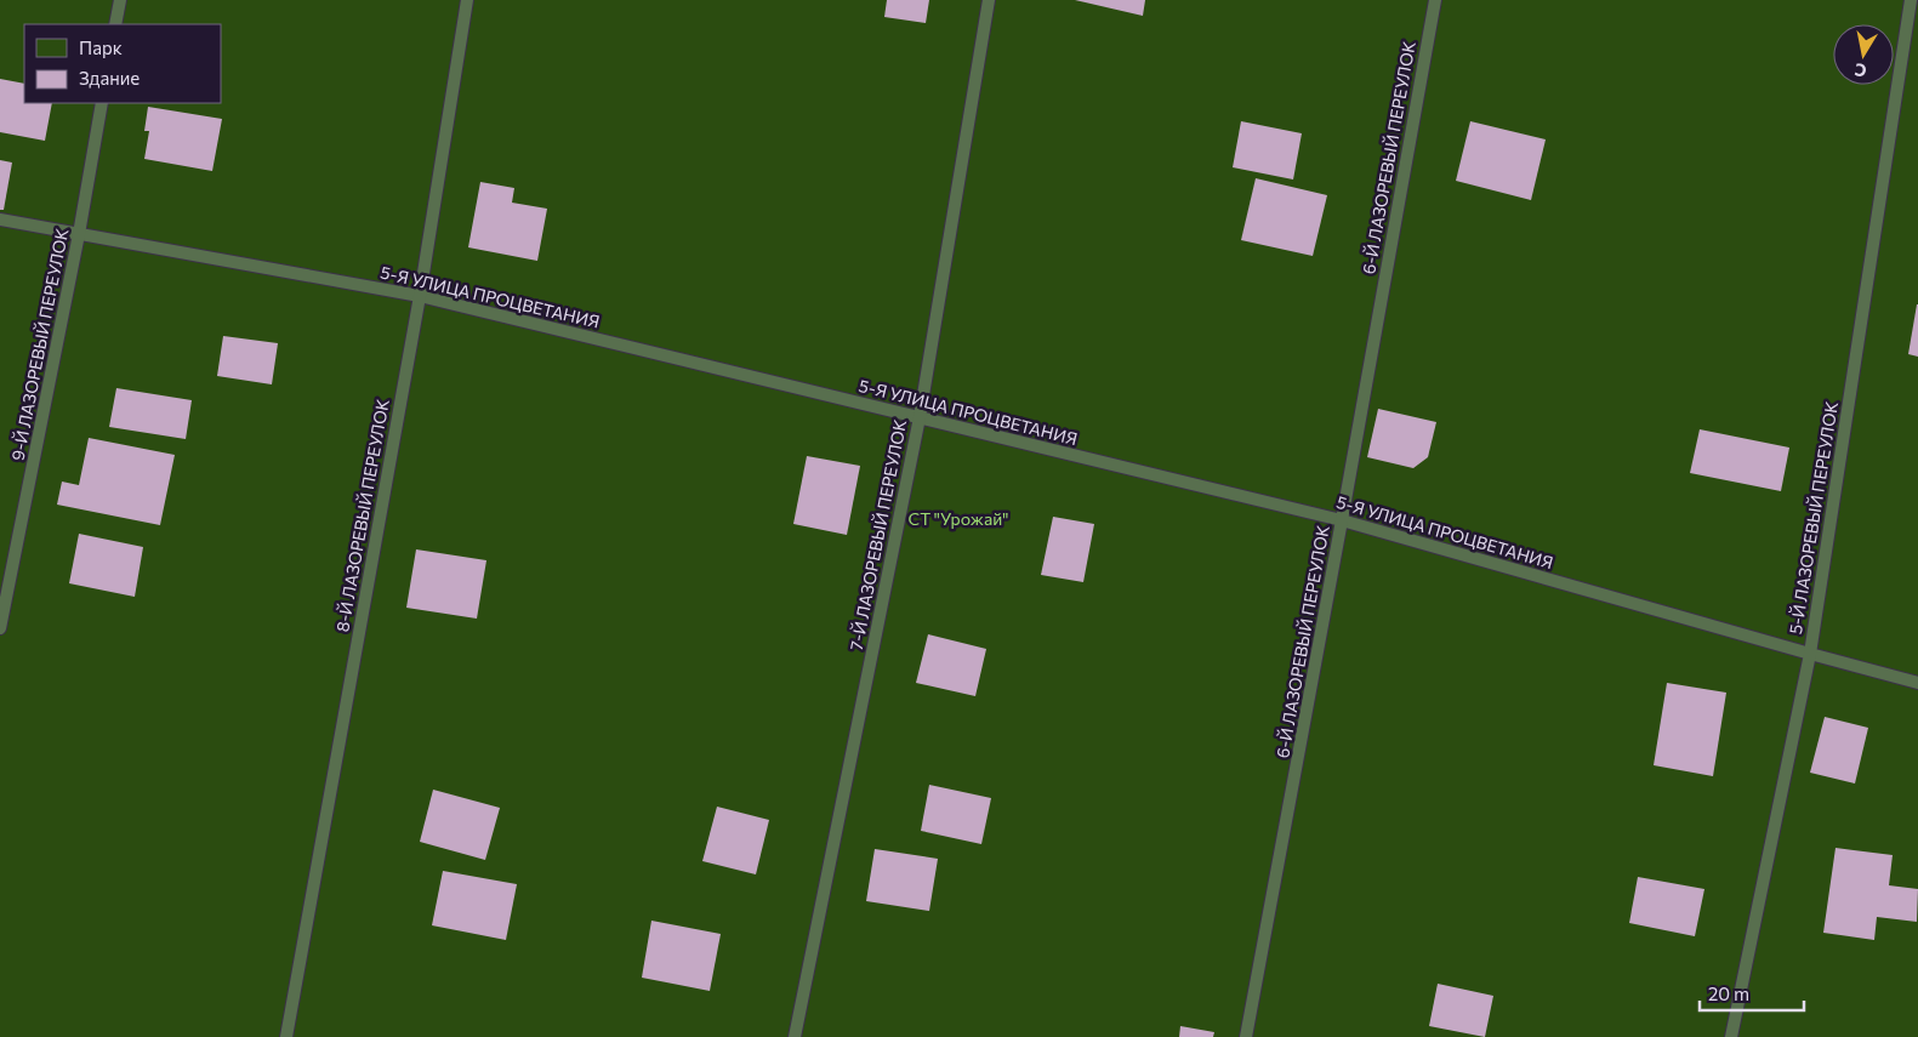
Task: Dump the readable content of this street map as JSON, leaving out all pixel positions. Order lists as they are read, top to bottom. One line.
{"streets":{"lane":["6-Й ЛАЗОРЕВЫЙ ПЕРЕУЛОК","5-Я УЛИЦА ПРОЦВЕТАНИЯ","9-Й ЛАЗОРЕВЫЙ ПЕРЕУЛОК","8-Й ЛАЗОРЕВЫЙ ПЕРЕУЛОК","5-Й ЛАЗОРЕВЫЙ ПЕРЕУЛОК","7-Й ЛАЗОРЕВЫЙ ПЕРЕУЛОК"]},"crossings":[["6-Й ЛАЗОРЕВЫЙ ПЕРЕУЛОК","5-Я УЛИЦА ПРОЦВЕТАНИЯ"],["5-Я УЛИЦА ПРОЦВЕТАНИЯ","9-Й ЛАЗОРЕВЫЙ ПЕРЕУЛОК"],["5-Я УЛИЦА ПРОЦВЕТАНИЯ","8-Й ЛАЗОРЕВЫЙ ПЕРЕУЛОК"],["5-Я УЛИЦА ПРОЦВЕТАНИЯ","5-Й ЛАЗОРЕВЫЙ ПЕРЕУЛОК"],["5-Я УЛИЦА ПРОЦВЕТАНИЯ","7-Й ЛАЗОРЕВЫЙ ПЕРЕУЛОК"]],"parks":["СТ \"Урожай\""],"legend":["Парк","Здание"],"scale_bar":"20 m","north":"bottom"}
